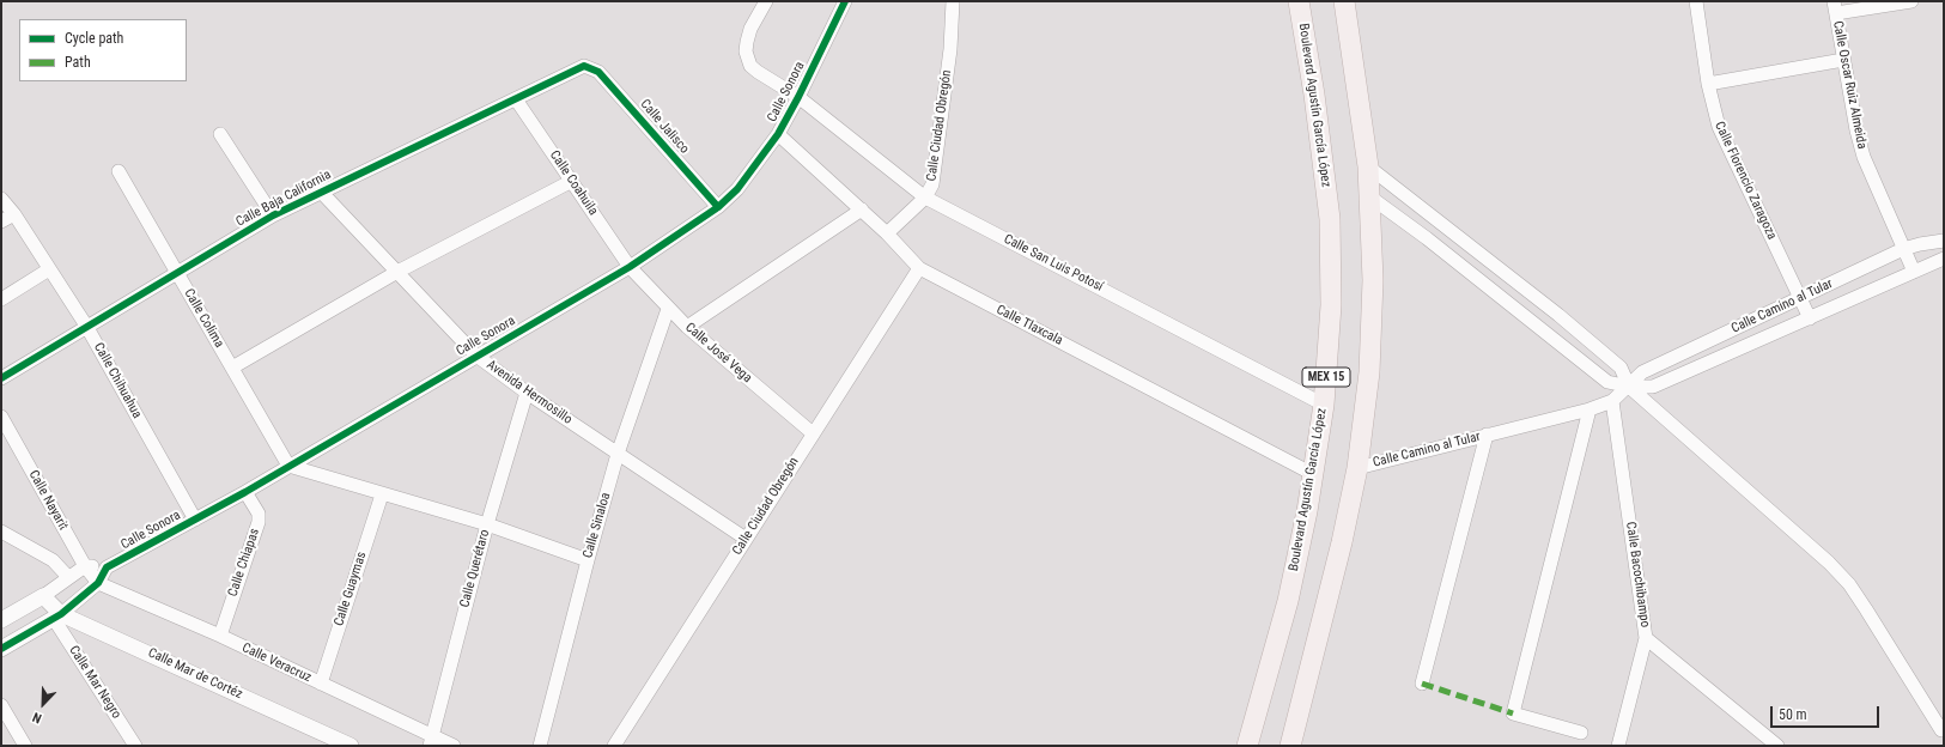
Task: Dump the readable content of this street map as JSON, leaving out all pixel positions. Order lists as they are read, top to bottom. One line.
{"streets":{"main road":["Boulevard Agustín García López","MEX 15"],"street":["Calle Oscar Ruiz Almeida","Calle Sonora","Calle Ciudad Obregón","Calle Jalisco","Calle Florencio Zaragoza","Calle Coahuila","Calle Baja California","Calle San Luis Potosí","Calle Camino al Tular","Calle Colima","Calle Tlaxcala","Calle José Vega","Calle Chihuahua","Avenida Hermosillo","Calle Nayarit","Calle Sinaloa","Calle Chiapas","Calle Querétaro","Calle Bacochibampo","Calle Guaymas","Calle Veracruz","Calle Mar de Cortéz","Calle Mar Negro"]},"crossings":[["Calle Oscar Ruiz Almeida","Calle Camino al Tular"],["Calle Sonora","Calle Jalisco"],["Calle Sonora","Calle Coahuila"],["Calle Sonora","Calle San Luis Potosí"],["Calle Sonora","Calle Colima"],["Calle Sonora","Calle Tlaxcala"],["Calle Sonora","Calle José Vega"],["Calle Sonora","Calle Chihuahua"],["Calle Sonora","Avenida Hermosillo"],["Calle Sonora","Calle Nayarit"],["Calle Sonora","Calle Chiapas"],["Calle Sonora","Calle Veracruz"],["Calle Sonora","Calle Mar de Cortéz"],["Calle Sonora","Calle Mar Negro"],["Boulevard Agustín García López","Calle San Luis Potosí"],["Boulevard Agustín García López","Calle Tlaxcala"],["Calle Ciudad Obregón","Calle San Luis Potosí"],["Calle Ciudad Obregón","Calle Tlaxcala"],["Calle Ciudad Obregón","Calle José Vega"],["Calle Ciudad Obregón","Avenida Hermosillo"],["Calle Jalisco","Calle Baja California"],["Calle Florencio Zaragoza","Calle Camino al Tular"],["Calle Coahuila","Calle Baja California"],["Calle Coahuila","Calle José Vega"],["Calle Baja California","Calle Colima"],["Calle Baja California","Calle Chihuahua"],["Calle Baja California","Avenida Hermosillo"],["Calle Camino al Tular","MEX 15"],["Calle Camino al Tular","Calle Bacochibampo"],["Calle José Vega","Calle Sinaloa"],["Avenida Hermosillo","Calle Sinaloa"],["Avenida Hermosillo","Calle Querétaro"],["Calle Nayarit","Calle Veracruz"],["Calle Chiapas","Calle Veracruz"],["Calle Querétaro","Calle Veracruz"],["Calle Guaymas","Calle Veracruz"],["Calle Mar de Cortéz","Calle Mar Negro"]],"legend":["Cycle path","Path"],"scale_bar":"50 m","north":"bottom left"}
